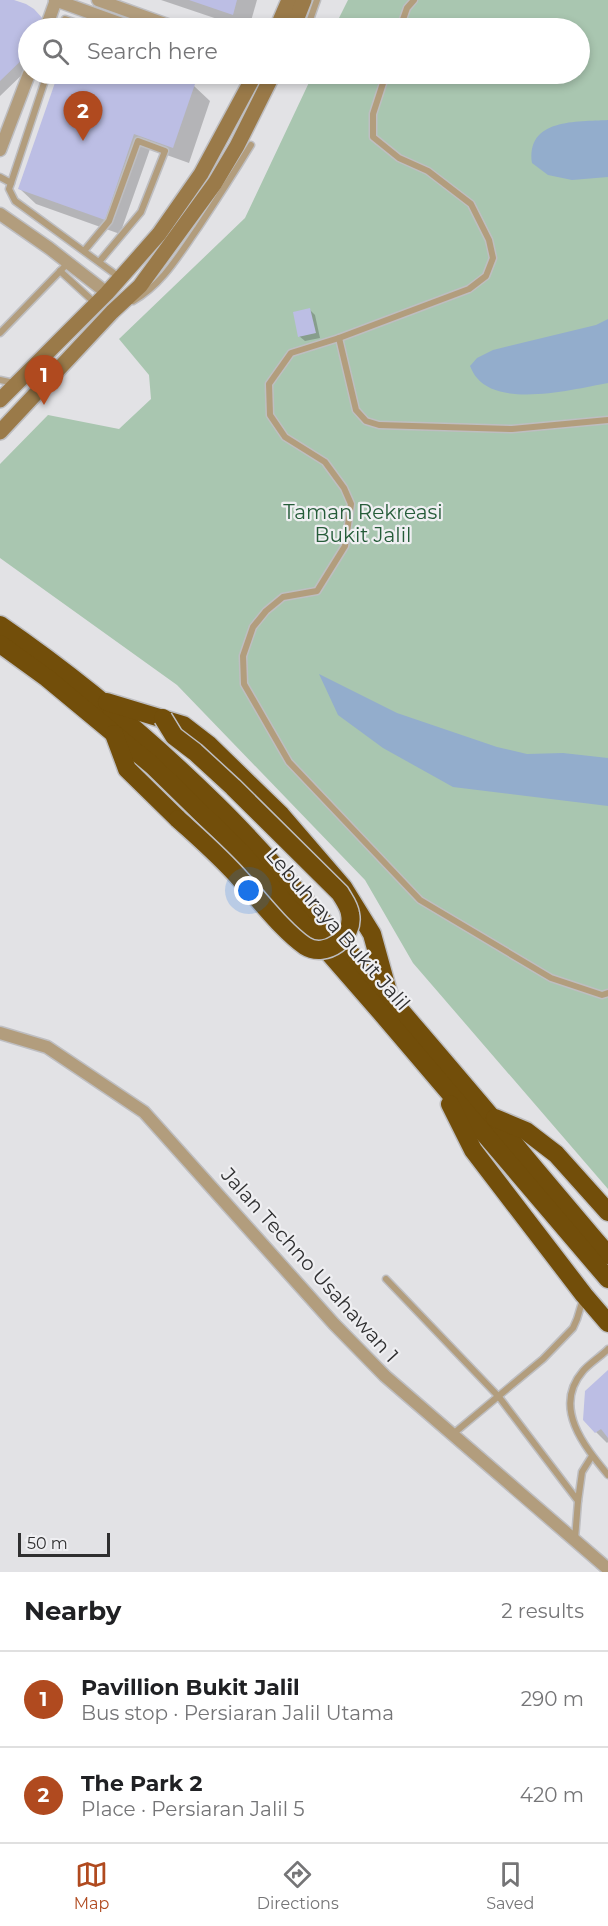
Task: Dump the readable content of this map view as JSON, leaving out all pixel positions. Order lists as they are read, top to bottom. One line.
{"streets":{"highway":["Lebuhraya Bukit Jalil"],"street":["Jalan Techno Usahawan 1"]},"parks":["Taman Rekreasi Bukit Jalil"],"scale_bar":"50 m","page":{"search":"Search here","pins":["2","1"],"scale":"50 m","heading":["Nearby","2 results"],"list":[{"mark":"1","name":"Pavillion Bukit Jalil","note":"Bus stop · Persiaran Jalil Utama","value":"290 m"},{"mark":"2","name":"The Park 2","note":"Place · Persiaran Jalil 5","value":"420 m"}],"nav":["Map","Directions","Saved"]}}
